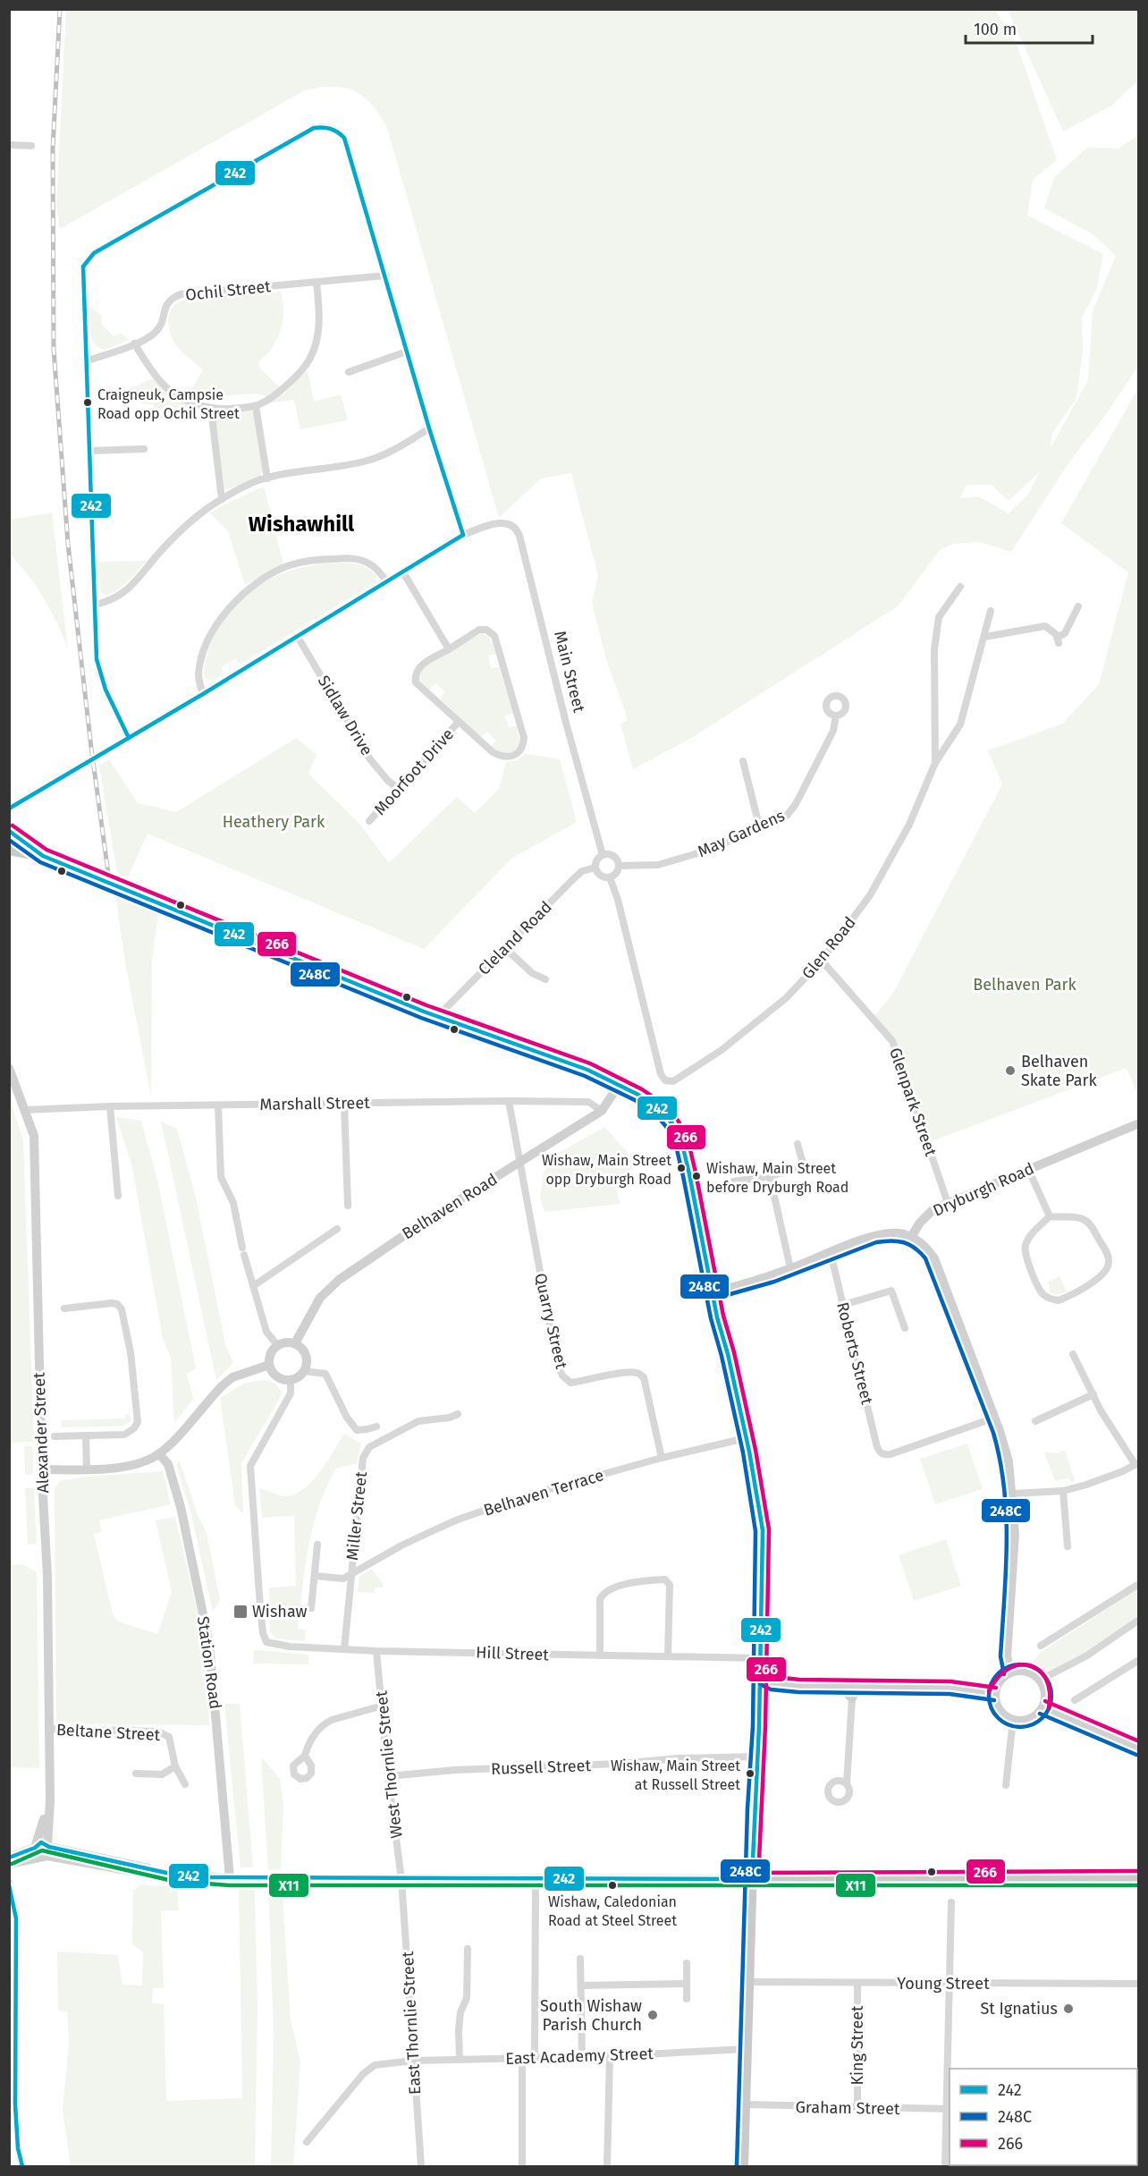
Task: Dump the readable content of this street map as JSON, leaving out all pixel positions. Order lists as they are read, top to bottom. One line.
{"streets":{"street":["Ochil Street","Main Street","Sidlaw Drive","Moorfoot Drive","May Gardens","Cleland Road","Glen Road","Glenpark Street","Marshall Street","Dryburgh Road","Belhaven Road","Quarry Street","Roberts Street","Alexander Street","Belhaven Terrace","Miller Street","Hill Street","Station Road","Beltane Street","West Thornlie Street","Russell Street","Young Street","East Thornlie Street","King Street","East Academy Street","Graham Street"]},"crossings":[["Main Street","May Gardens"],["Main Street","Cleland Road"],["Main Street","Glen Road"],["Sidlaw Drive","Moorfoot Drive"],["May Gardens","Cleland Road"],["May Gardens","Glen Road"],["Cleland Road","Glen Road"],["Glen Road","Glenpark Street"],["Glenpark Street","Dryburgh Road"],["Marshall Street","Belhaven Road"],["Marshall Street","Quarry Street"],["Marshall Street","Alexander Street"],["Belhaven Road","Quarry Street"],["Belhaven Road","Hill Street"],["Quarry Street","Belhaven Terrace"],["Alexander Street","Beltane Street"],["Belhaven Terrace","Miller Street"],["Miller Street","Hill Street"],["Hill Street","West Thornlie Street"],["West Thornlie Street","Russell Street"],["West Thornlie Street","East Thornlie Street"],["Young Street","King Street"],["East Thornlie Street","East Academy Street"],["King Street","Graham Street"]],"districts":["Wishawhill"],"parks":["Heathery Park","Belhaven Park"],"places":{"other":["Craigneuk, Campsie Road opp Ochil Street","Belhaven Skate Park","Wishaw, Main Street opp Dryburgh Road","Wishaw, Main Street before Dryburgh Road","Wishaw, Main Street at Russell Street","Wishaw, Caledonian Road at Steel Street","St Ignatius","South Wishaw Parish Church"],"transit":["Wishaw"]},"lines":["transit line 242","transit line 266","transit line 248C","transit line X11"],"legend":["242","248C","266"],"scale_bar":"100 m"}
